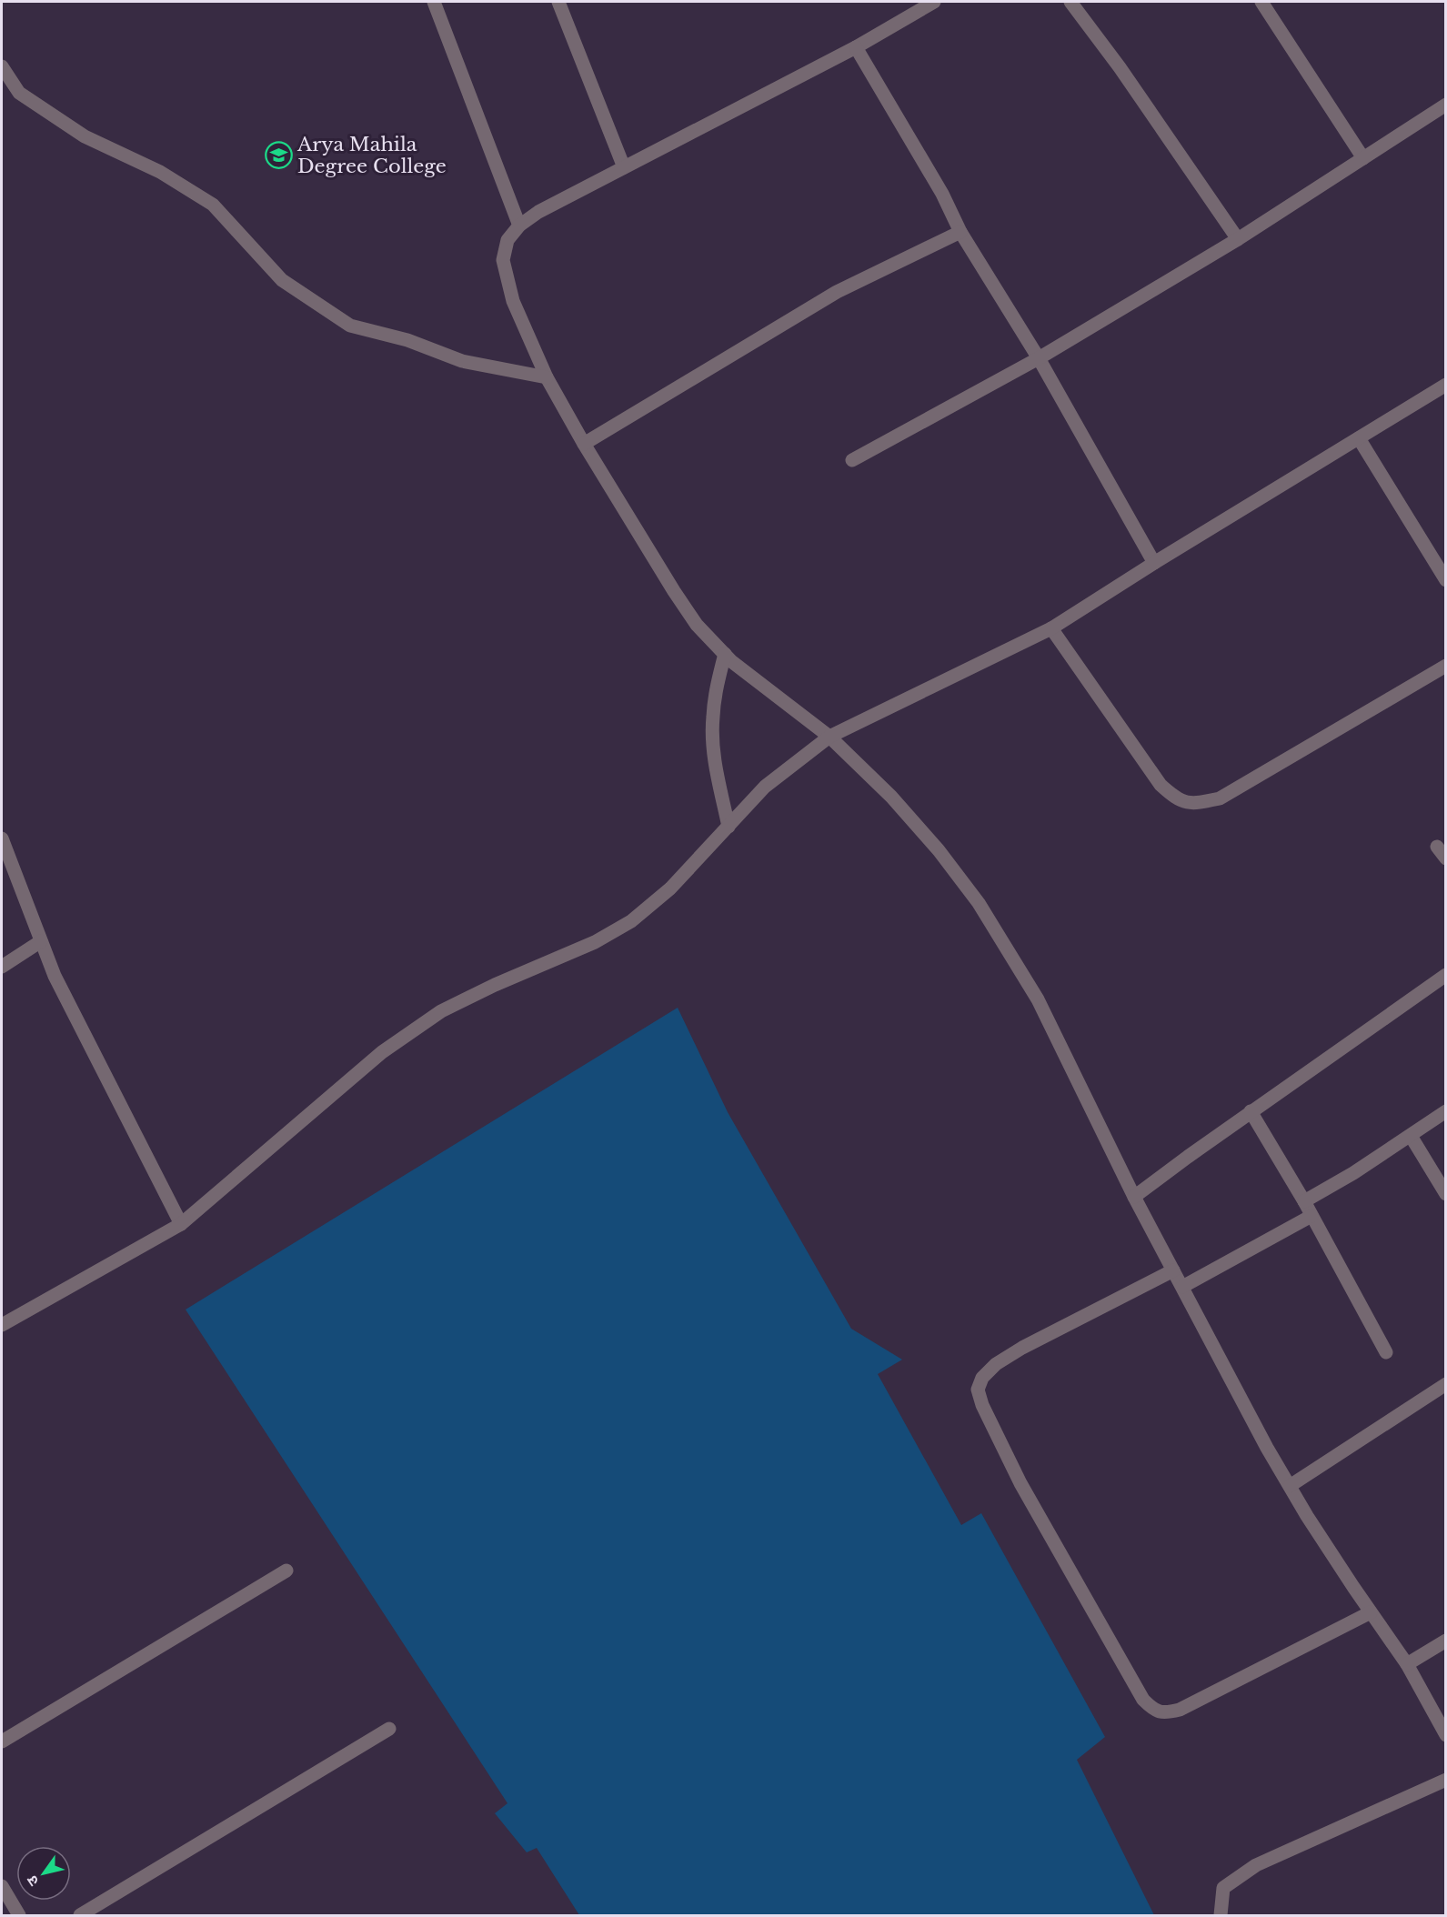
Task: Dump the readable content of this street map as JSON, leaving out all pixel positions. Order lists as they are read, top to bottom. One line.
{"places":{"school or university":["Arya Mahila Degree College"]},"north":"bottom left"}
